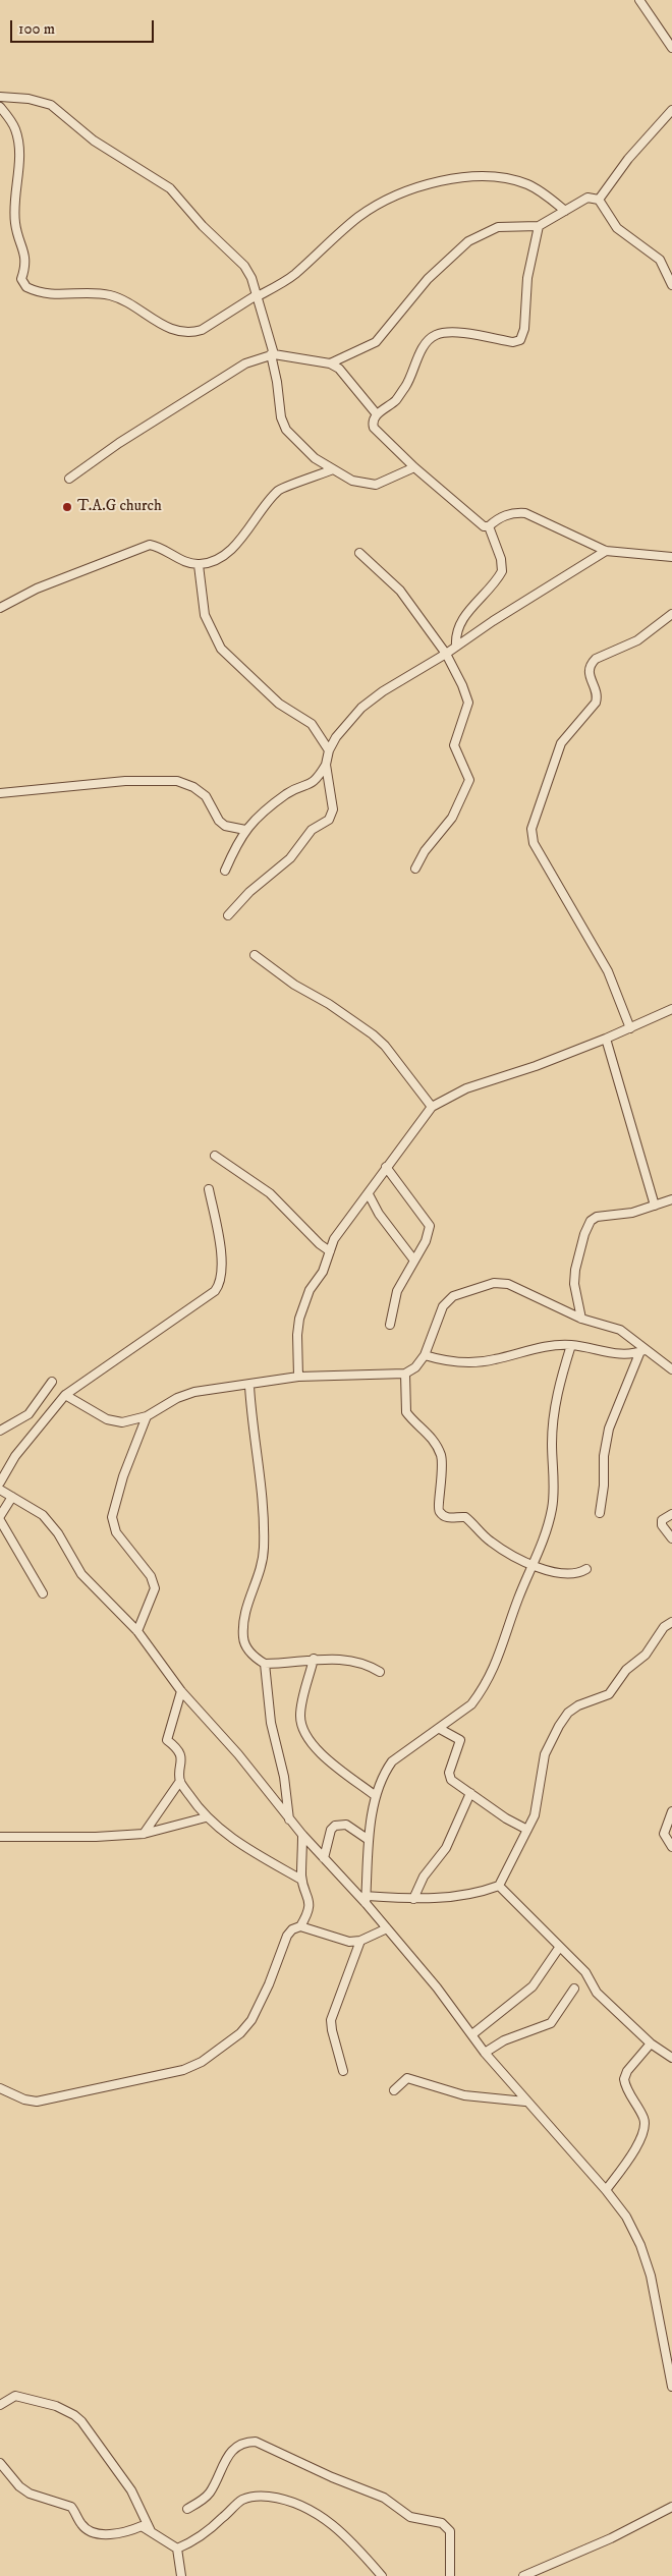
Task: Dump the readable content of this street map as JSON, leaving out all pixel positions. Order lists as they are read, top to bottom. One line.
{"places":["T.A.G church"],"scale_bar":"100 m"}
